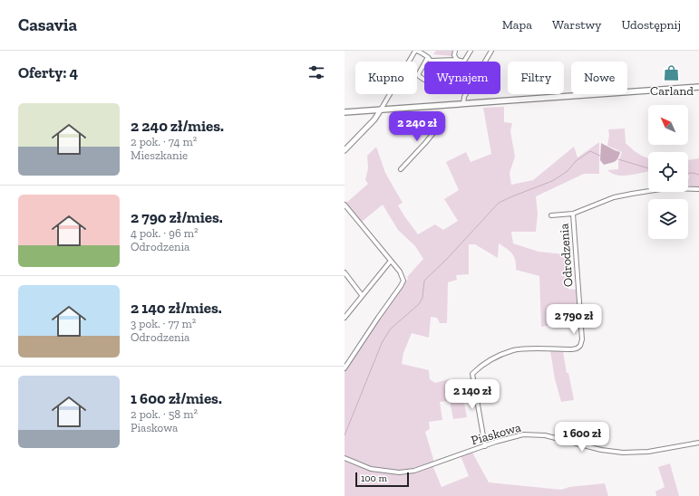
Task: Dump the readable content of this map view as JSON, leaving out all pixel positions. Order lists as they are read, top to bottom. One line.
{"streets":{"street":["Odrodzenia","Piaskowa"]},"crossings":[["Odrodzenia","Piaskowa"]],"places":{"shop":["Carland"]},"scale_bar":"100 m","north":"top left","page":{"header":"Casavia","nav":["Mapa","Warstwy","Udostępnij"],"heading":"Oferty: 4","chip":["Kupno","Wynajem","Filtry","Nowe"],"list":[{"name":"2 240 zł/mies.","note":"2 pok. · 74 m² · Mieszkanie"},{"name":"2 790 zł/mies.","note":"4 pok. · 96 m² · Odrodzenia"},{"name":"2 140 zł/mies.","note":"3 pok. · 77 m² · Odrodzenia"},{"name":"1 600 zł/mies.","note":"2 pok. · 58 m² · Piaskowa"}],"price":["2 240 zł","2 790 zł","2 140 zł","1 600 zł"],"scale":"100 m"}}
